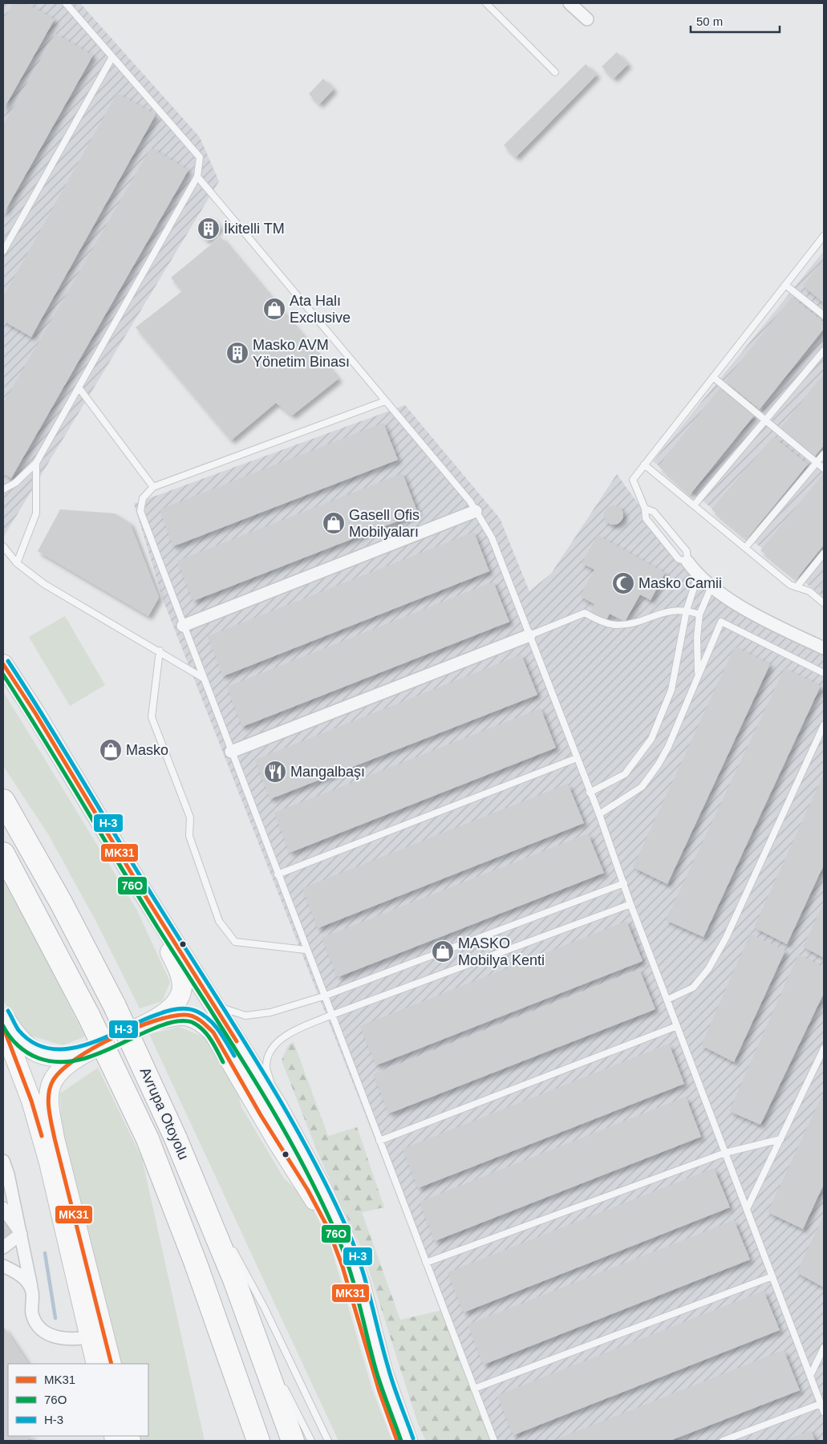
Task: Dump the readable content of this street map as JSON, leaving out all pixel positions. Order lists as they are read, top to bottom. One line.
{"streets":{"highway":["Avrupa Otoyolu"]},"places":{"building":["İkitelli TM","Masko AVM Yönetim Binası"],"shop":["Ata Halı Exclusive","Gasell Ofis Mobilyaları","Masko","MASKO Mobilya Kenti"],"mosque":["Masko Camii"],"restaurant":["Mangalbaşı"]},"lines":["transit line H-3","transit line MK31","transit line 76O"],"legend":["MK31","76O","H-3"],"scale_bar":"50 m"}
